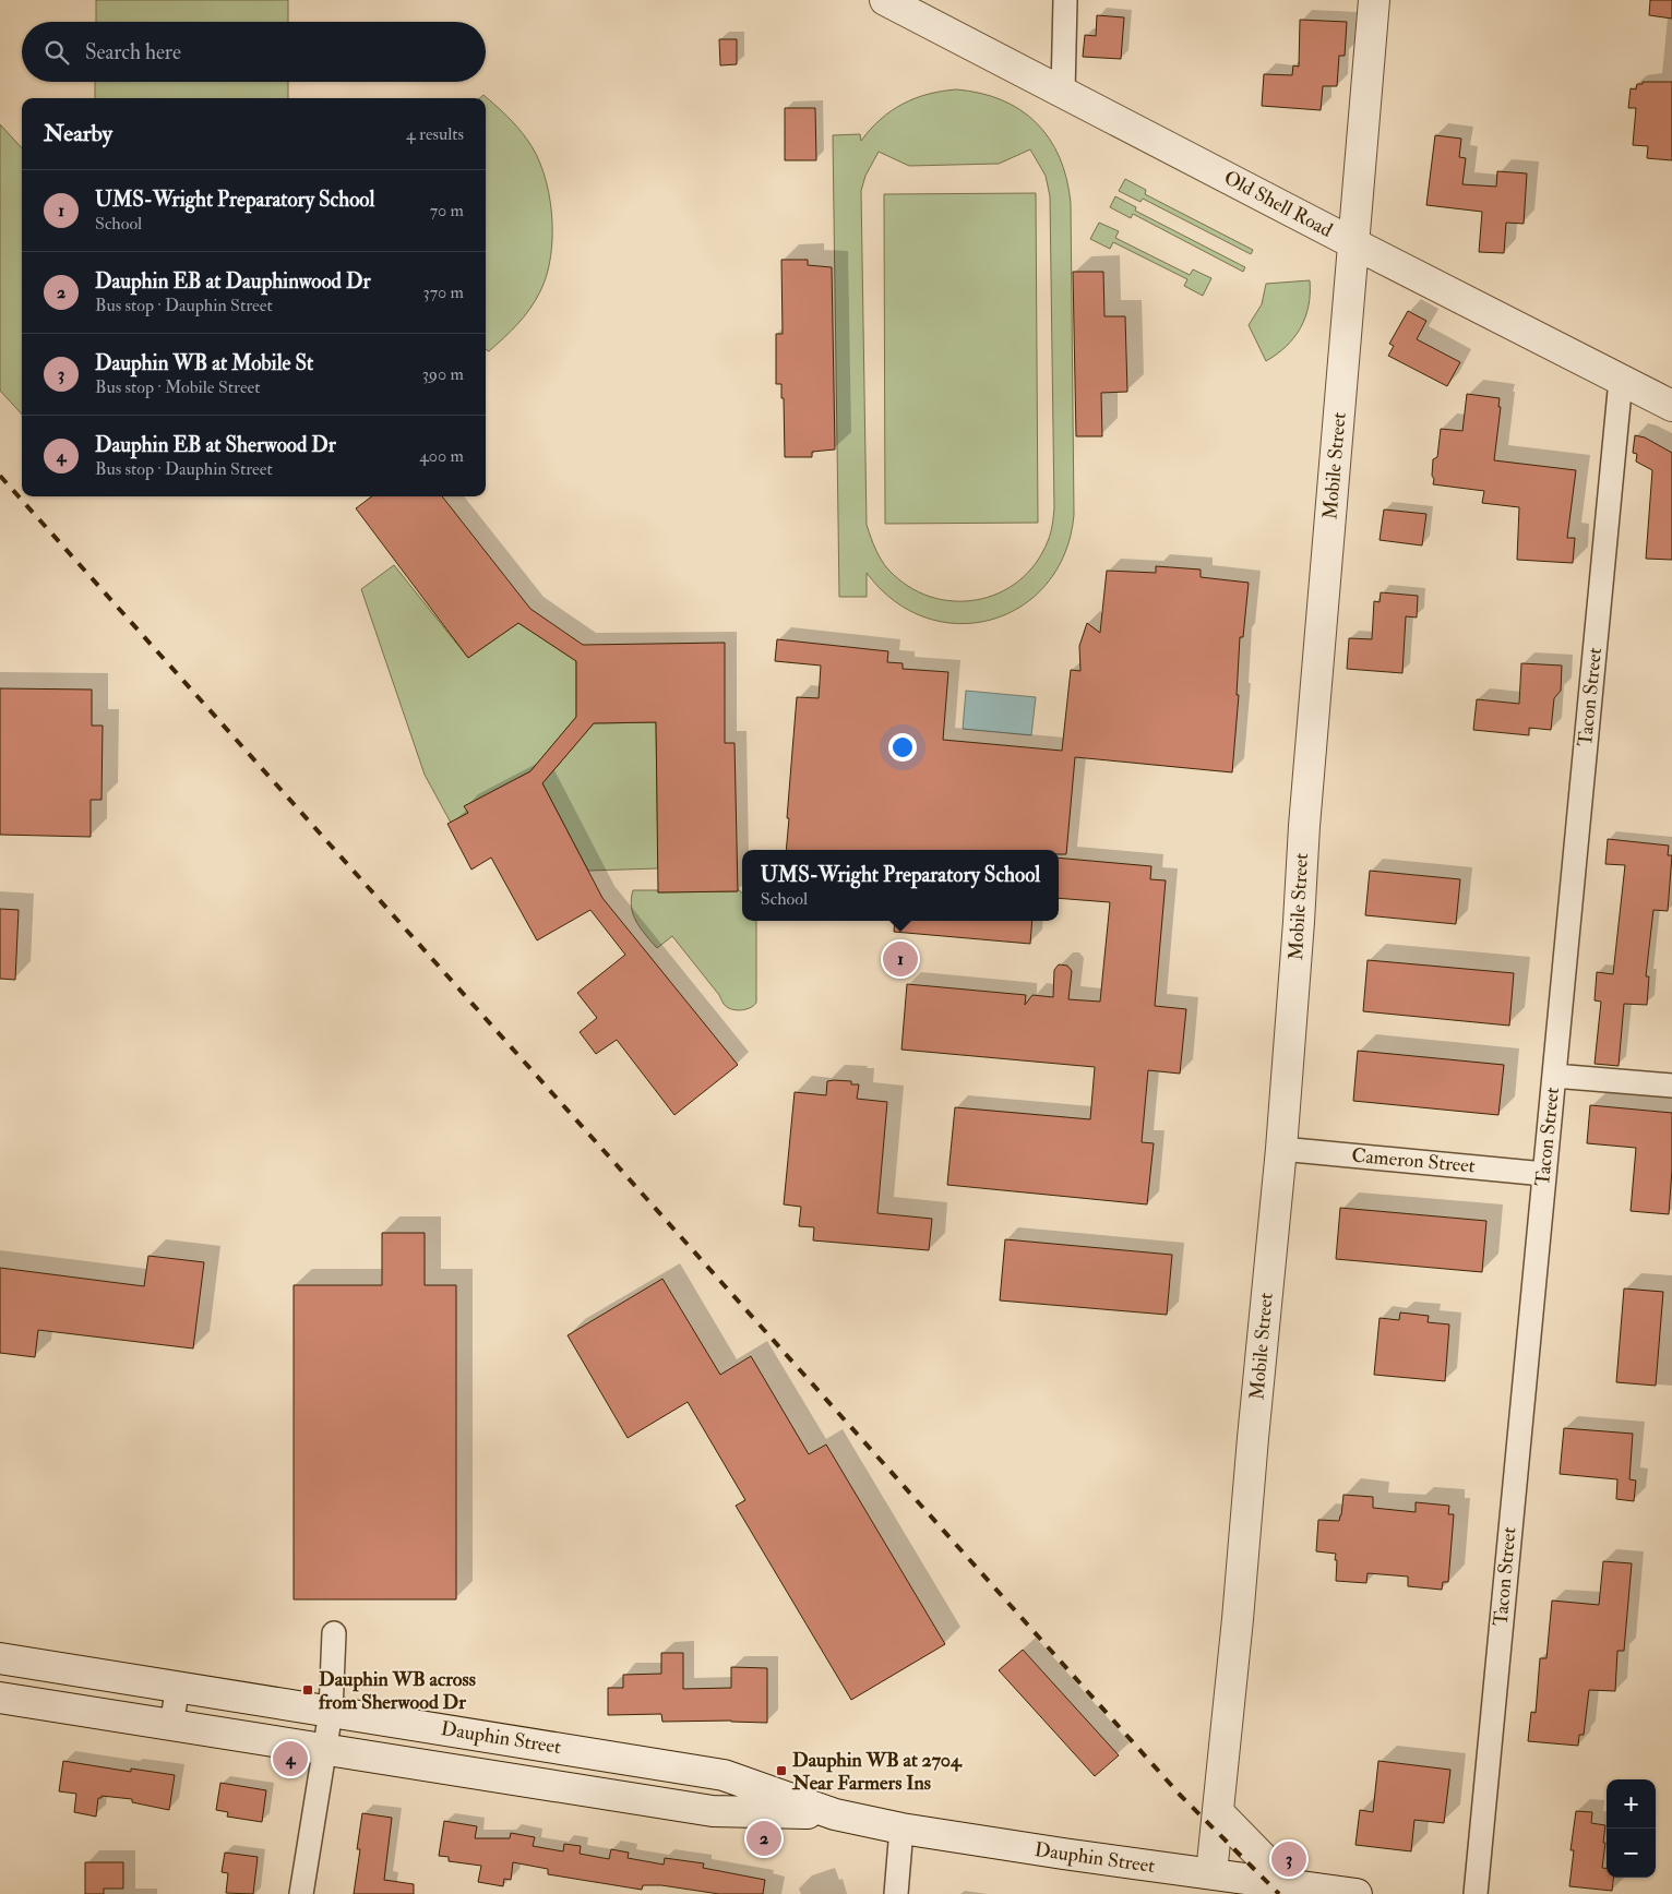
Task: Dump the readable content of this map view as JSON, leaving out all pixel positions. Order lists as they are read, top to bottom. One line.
{"streets":{"street":["Old Shell Road","Mobile Street","Tacon Street","Cameron Street","Dauphin Street"]},"crossings":[["Old Shell Road","Mobile Street"],["Old Shell Road","Tacon Street"],["Mobile Street","Cameron Street"],["Mobile Street","Dauphin Street"],["Tacon Street","Cameron Street"]],"places":{"transit":["Dauphin WB across from Sherwood Dr","Dauphin WB at 2704 Near Farmers Ins"]},"page":{"search":"Search here","heading":["Nearby","4 results"],"list":[{"mark":"1","name":"UMS-Wright Preparatory School","note":"School","value":"70 m"},{"mark":"2","name":"Dauphin EB at Dauphinwood Dr","note":"Bus stop · Dauphin Street","value":"370 m"},{"mark":"3","name":"Dauphin WB at Mobile St","note":"Bus stop · Mobile Street","value":"390 m"},{"mark":"4","name":"Dauphin EB at Sherwood Dr","note":"Bus stop · Dauphin Street","value":"400 m"}],"popup":["UMS-Wright Preparatory School","School"],"pins":["1","4","2","3"],"map_buttons":["+","−"]}}
